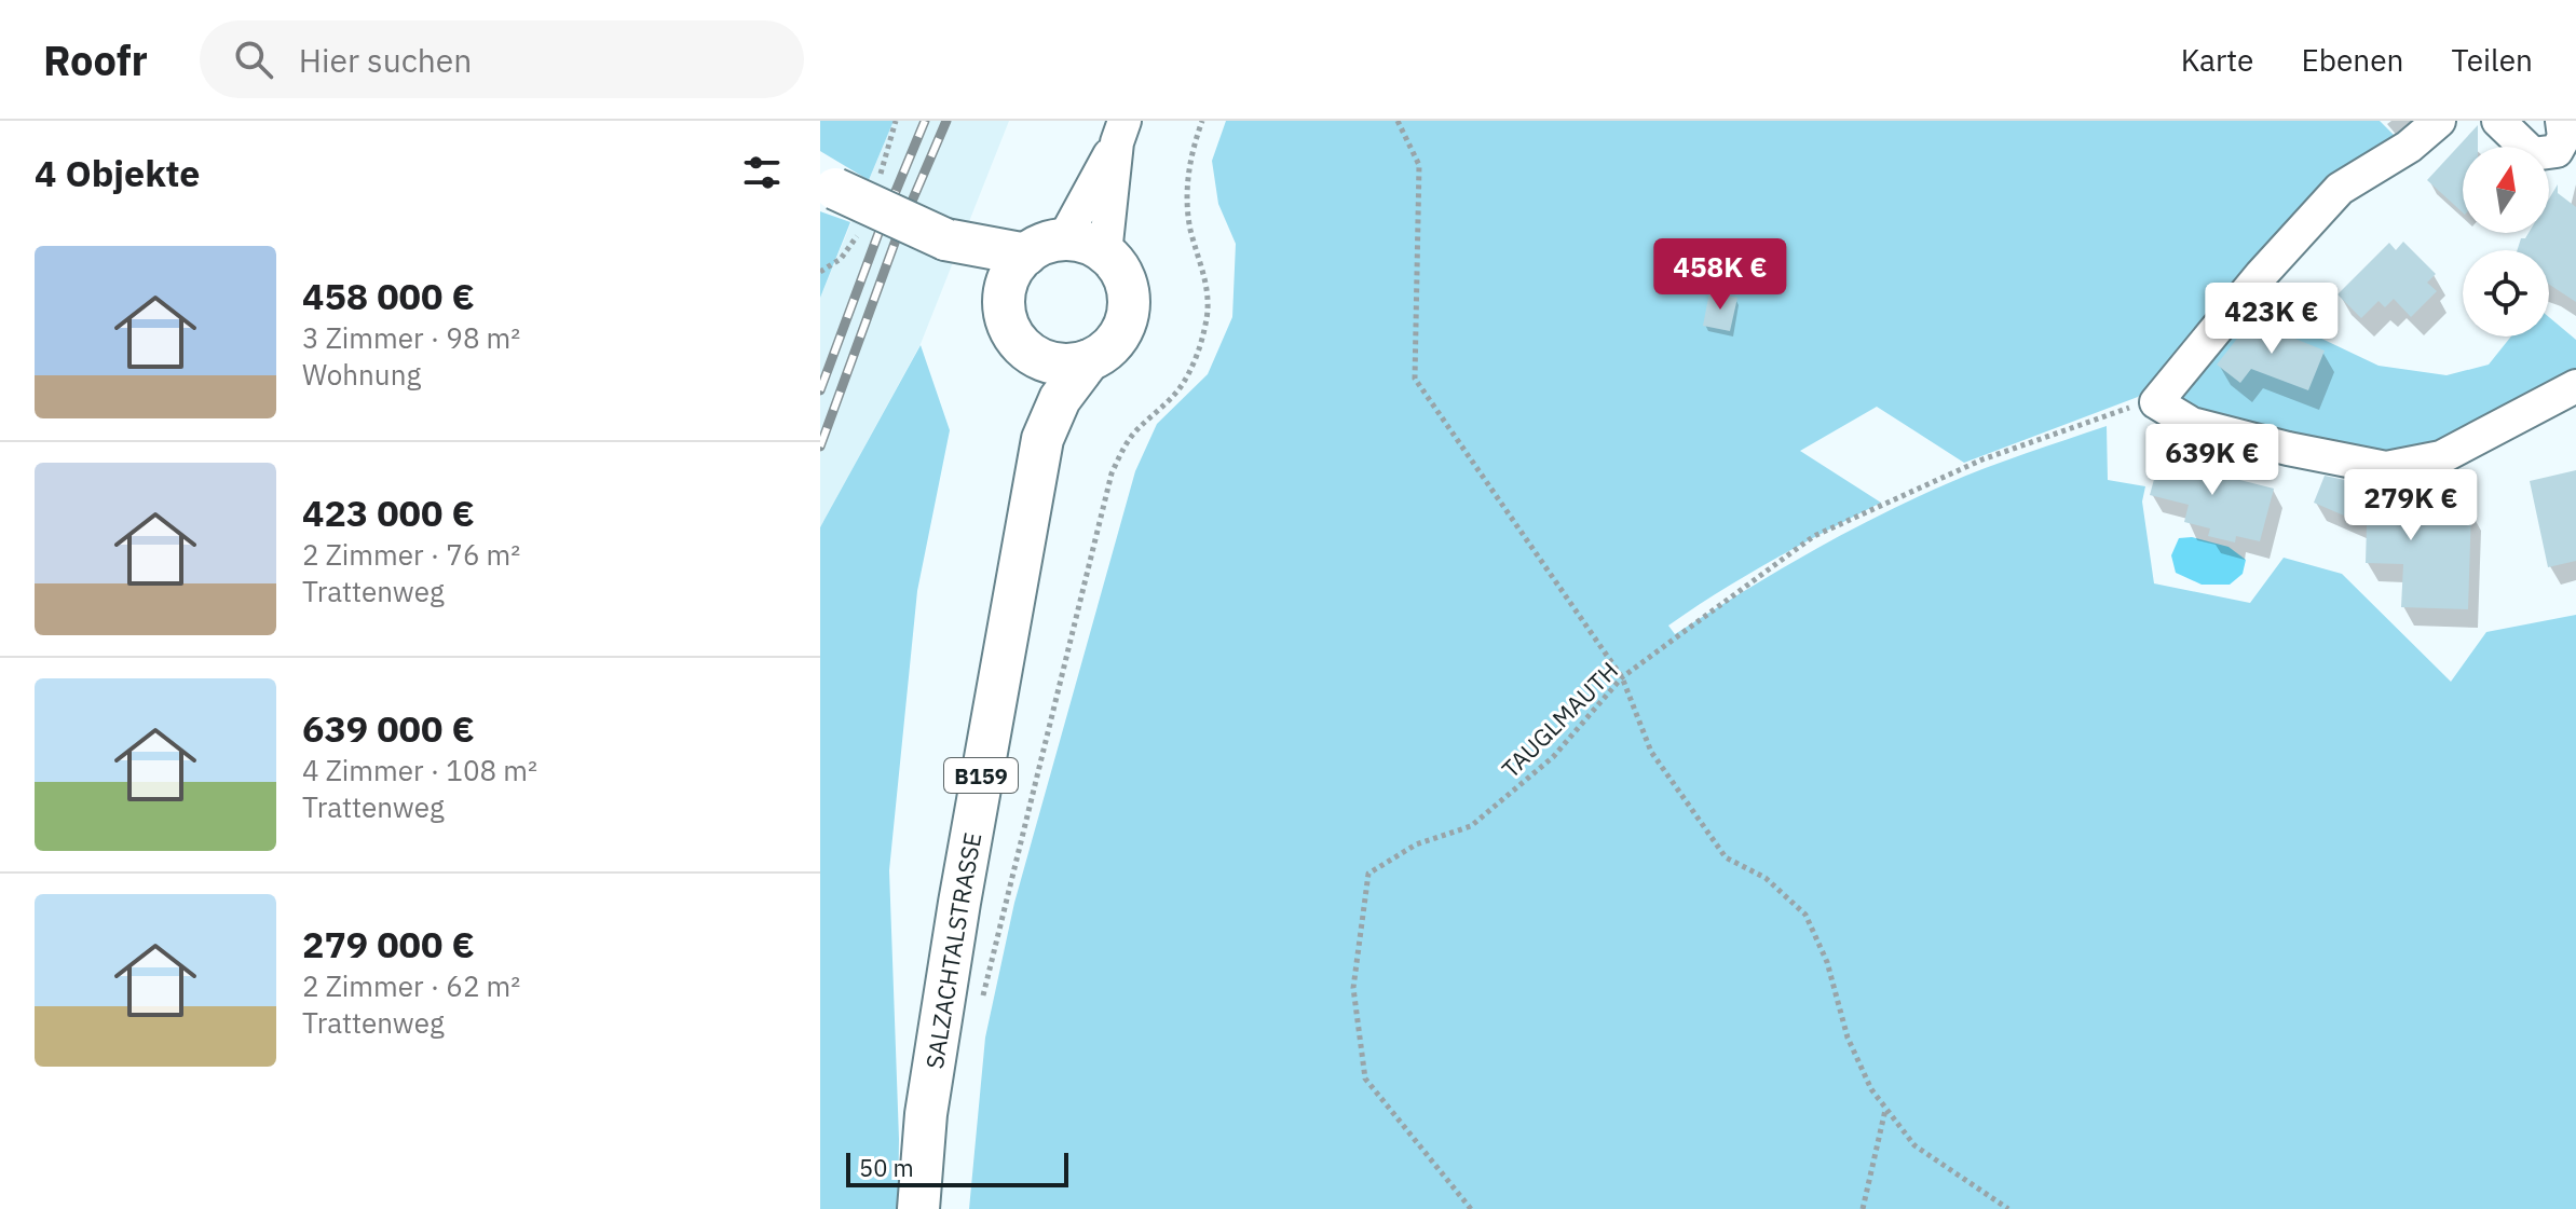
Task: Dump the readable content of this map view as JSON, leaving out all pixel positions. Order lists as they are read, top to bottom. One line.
{"streets":{"main road":["B159","SALZACHTALSTRASSE"],"path":["TAUGLMAUTH"]},"scale_bar":"50 m","north":"top","page":{"header":"Roofr","search":"Hier suchen","nav":["Karte","Ebenen","Teilen"],"heading":"4 Objekte","list":[{"name":"458 000 €","note":"3 Zimmer · 98 m² · Wohnung"},{"name":"423 000 €","note":"2 Zimmer · 76 m² · Trattenweg"},{"name":"639 000 €","note":"4 Zimmer · 108 m² · Trattenweg"},{"name":"279 000 €","note":"2 Zimmer · 62 m² · Trattenweg"}],"price":["458K €","423K €","639K €","279K €"],"scale":"50 m"}}
